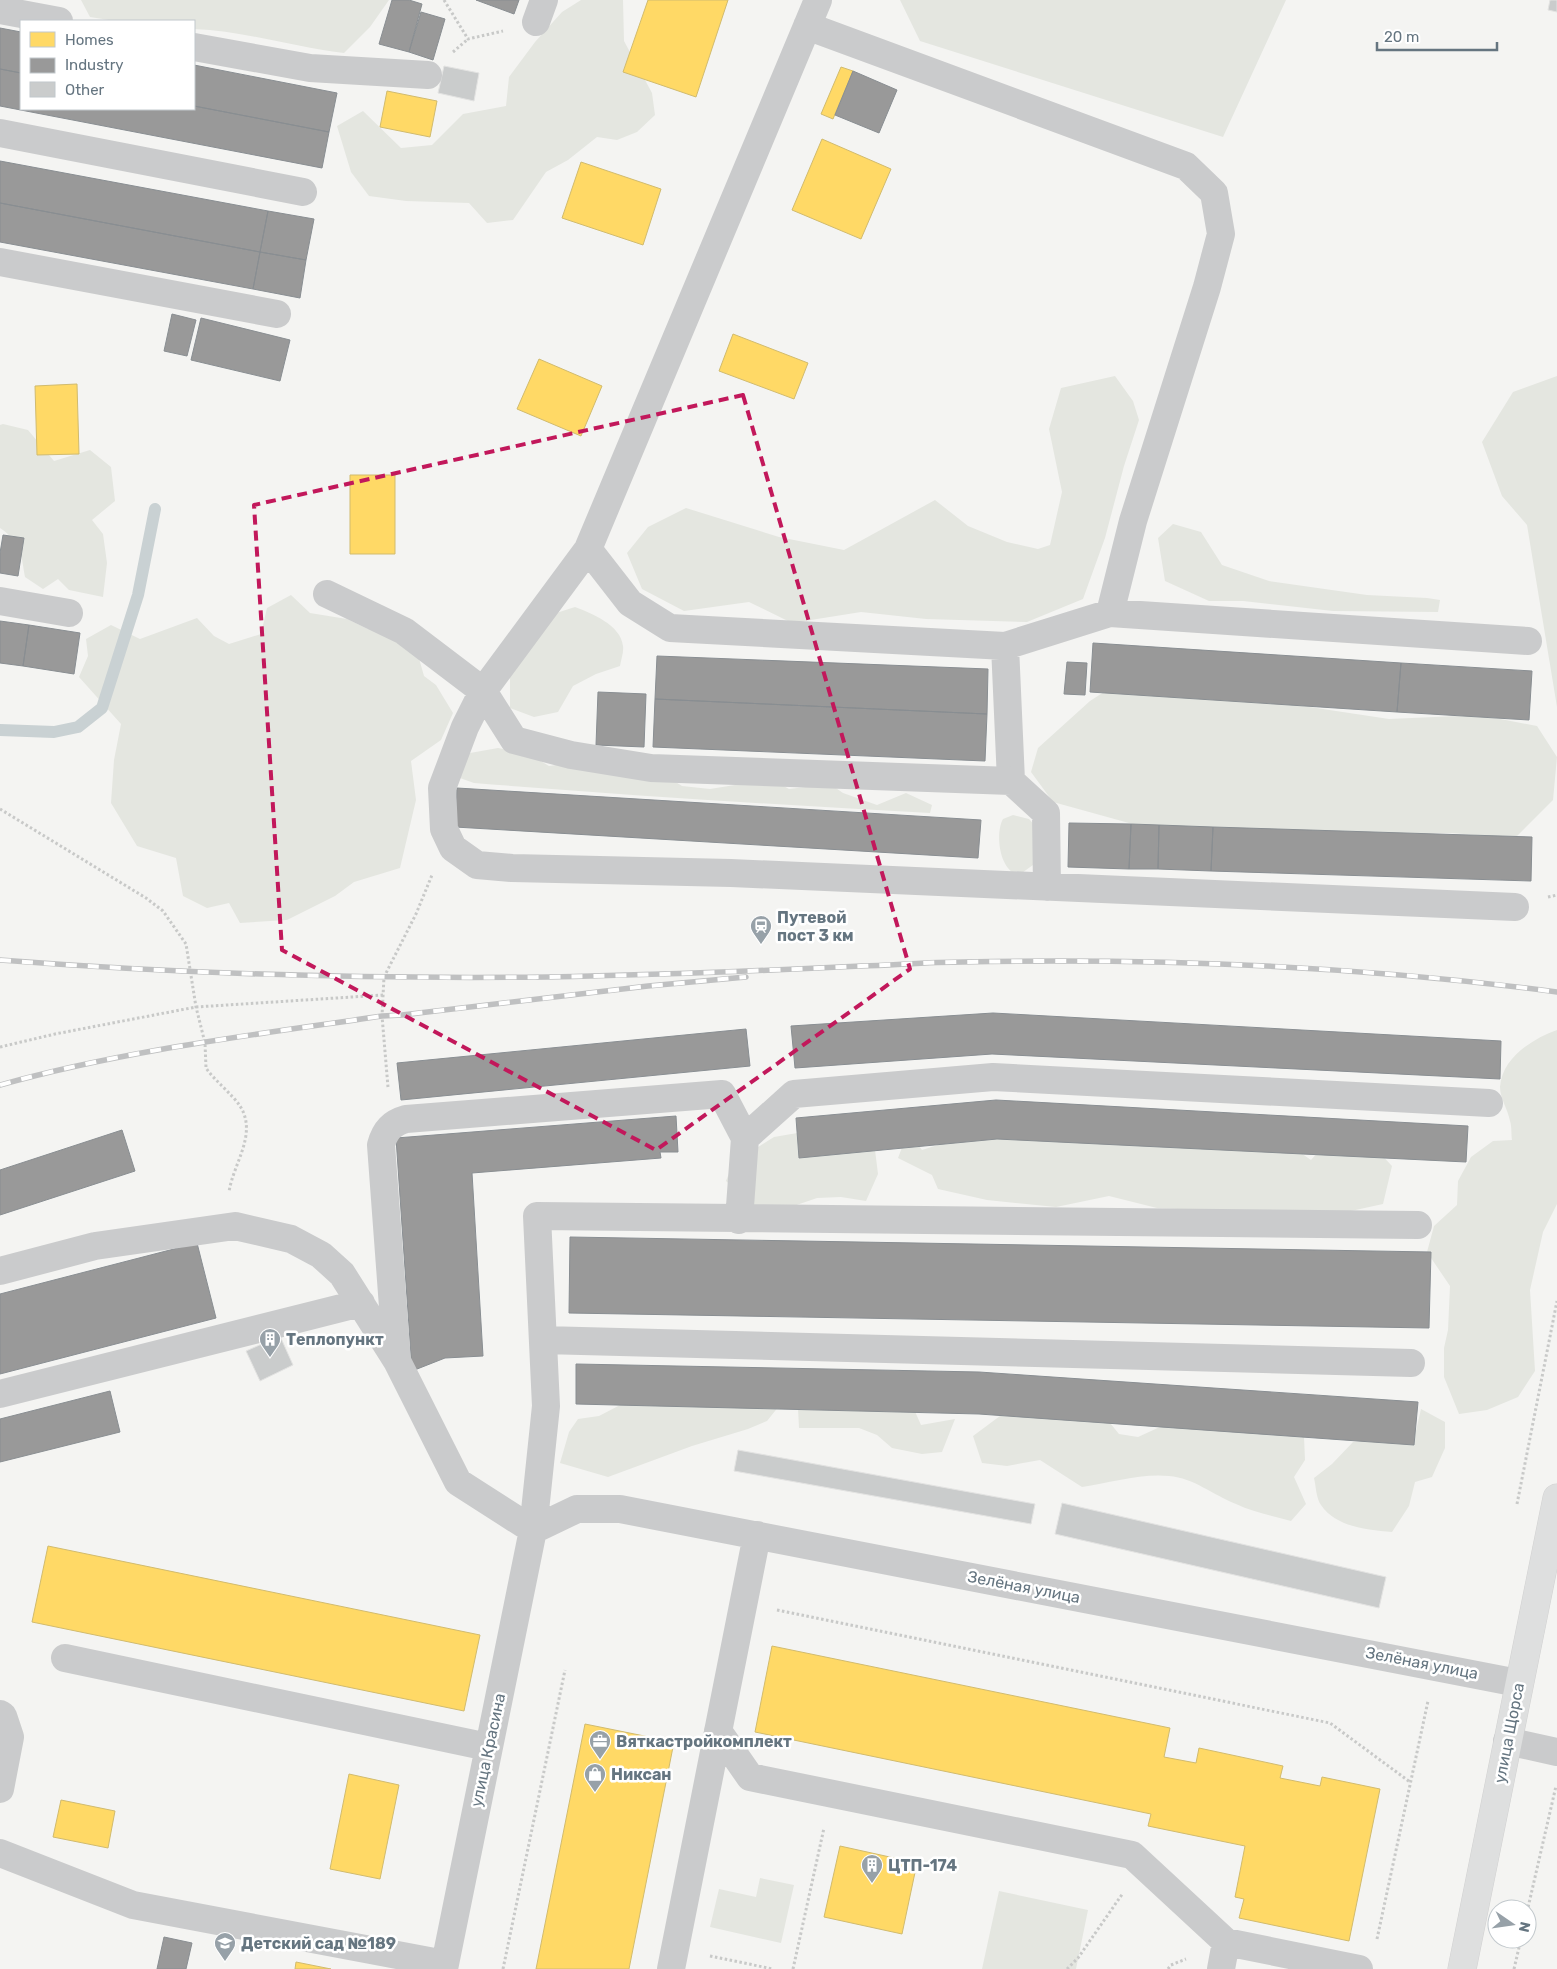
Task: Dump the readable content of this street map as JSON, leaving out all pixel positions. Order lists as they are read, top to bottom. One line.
{"streets":{"main road":["улица Щорса"],"street":["Зелёная улица","улица Красина"]},"crossings":[["Зелёная улица","улица Щорса"],["Зелёная улица","улица Красина"]],"places":{"station":["Путевой пост 3 км"],"building":["Теплопункт","ЦТП-174"],"office":["Вяткастройкомплект"],"shop":["Никсан"],"school or university":["Детский сад №189"]},"legend":["Homes","Industry","Other"],"scale_bar":"20 m","north":"right"}
